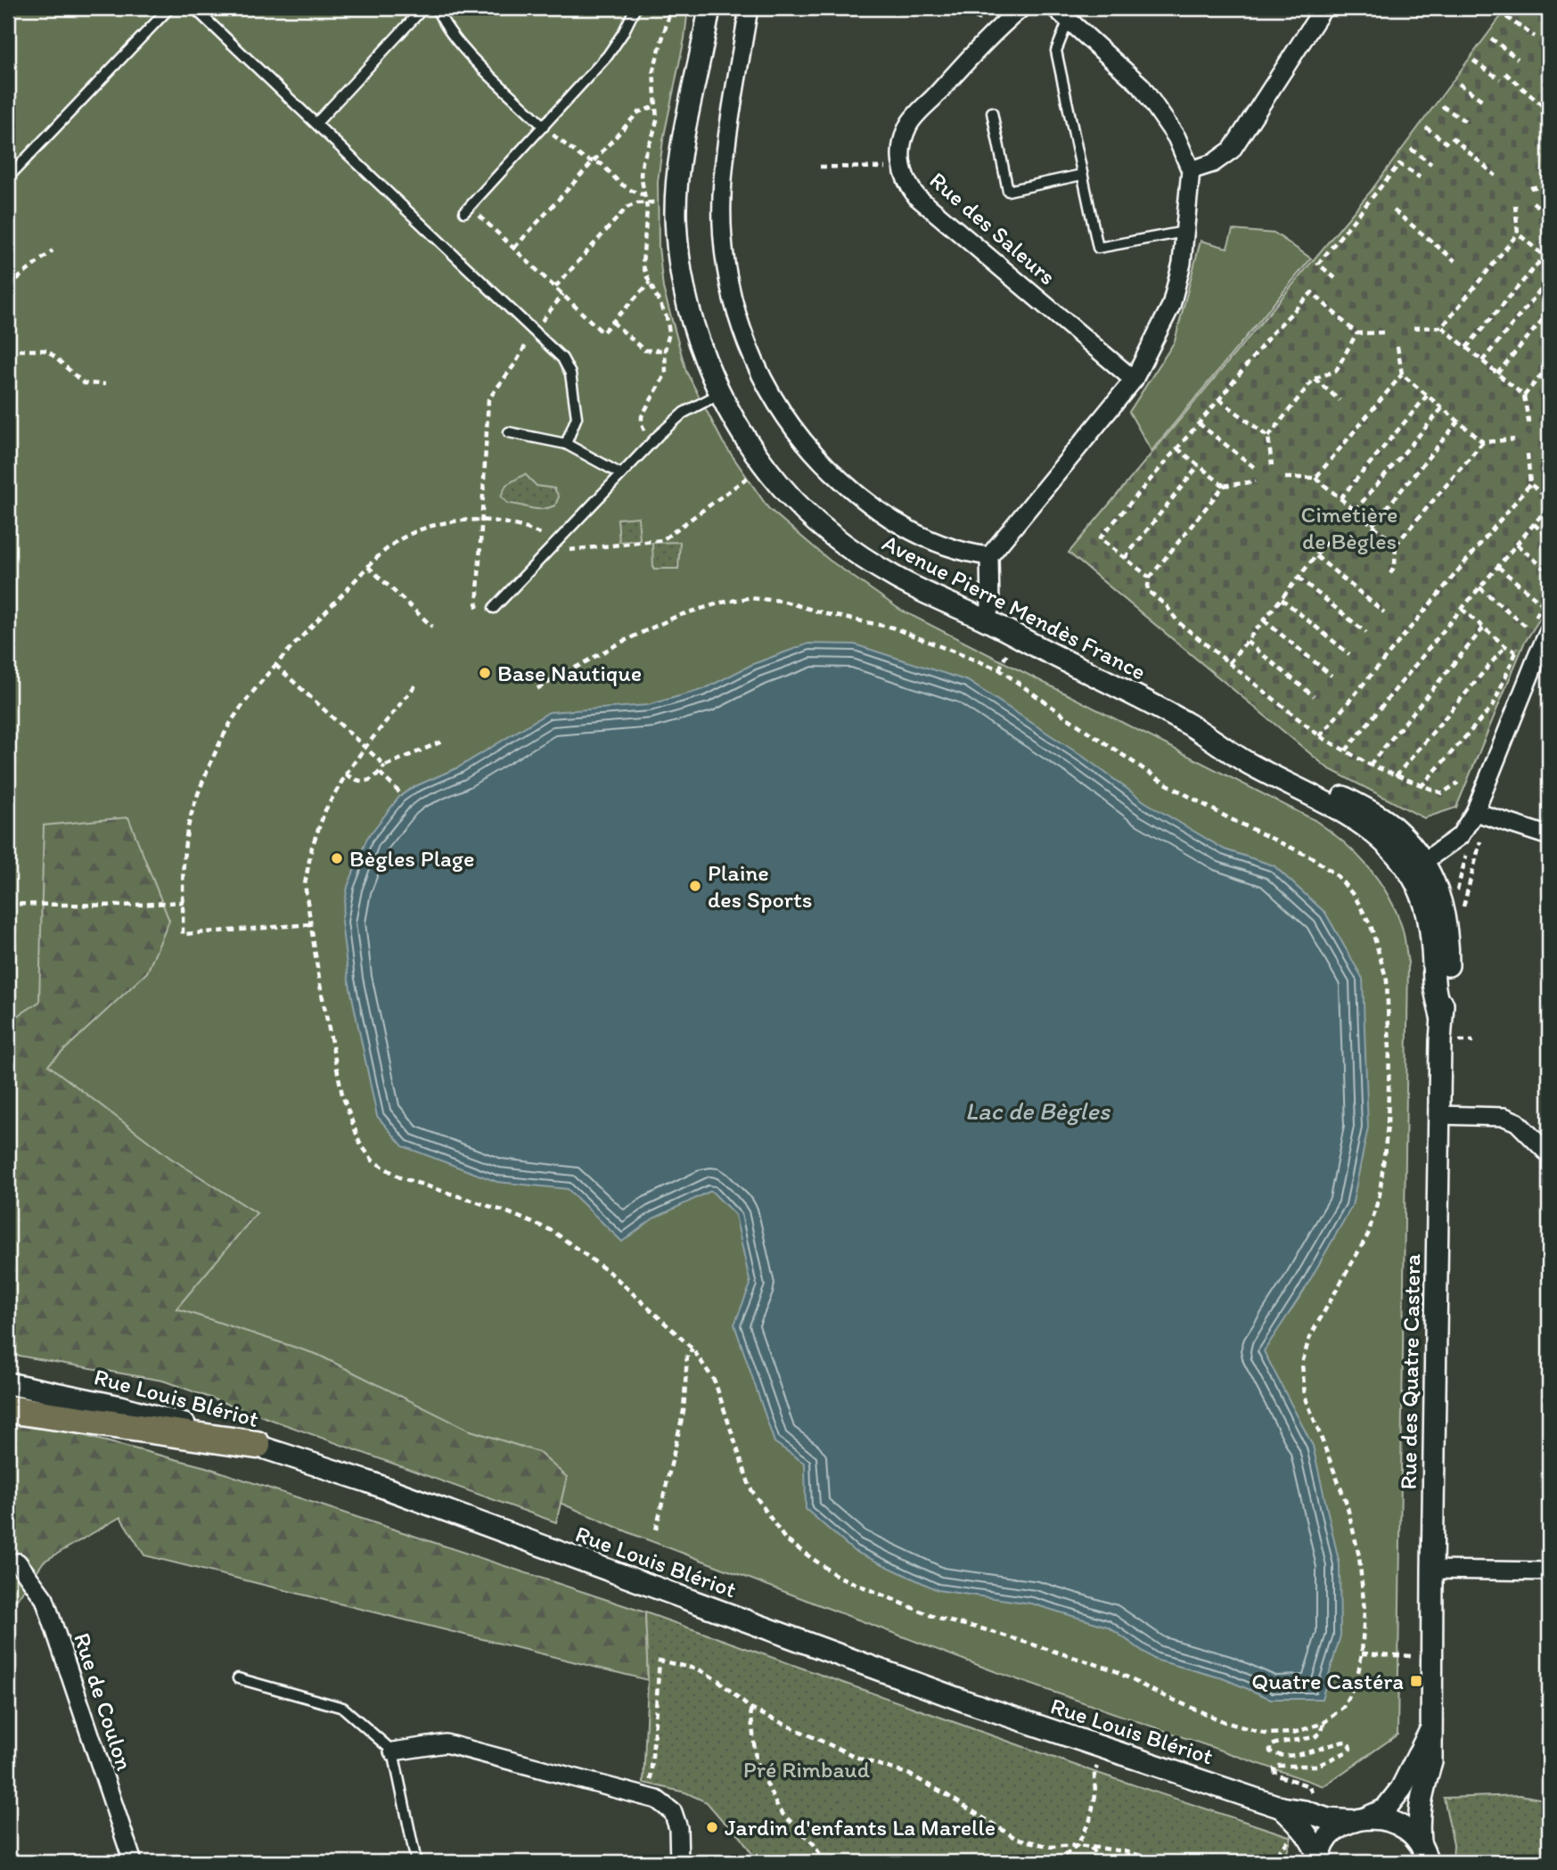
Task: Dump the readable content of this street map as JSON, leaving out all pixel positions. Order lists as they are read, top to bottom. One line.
{"streets":{"street":["Rue des Saleurs","Avenue Pierre Mendès France","Rue des Quatre Castera","Rue Louis Blériot","Rue de Coulon"]},"crossings":[["Avenue Pierre Mendès France","Rue des Quatre Castera"],["Rue des Quatre Castera","Rue Louis Blériot"]],"water":["Lac de Bègles"],"parks":["Cimetière de Bègles","Pré Rimbaud"],"places":{"other":["Base Nautique","Bègles Plage","Plaine des Sports","Jardin d'enfants La Marelle"],"transit":["Quatre Castéra"]}}
